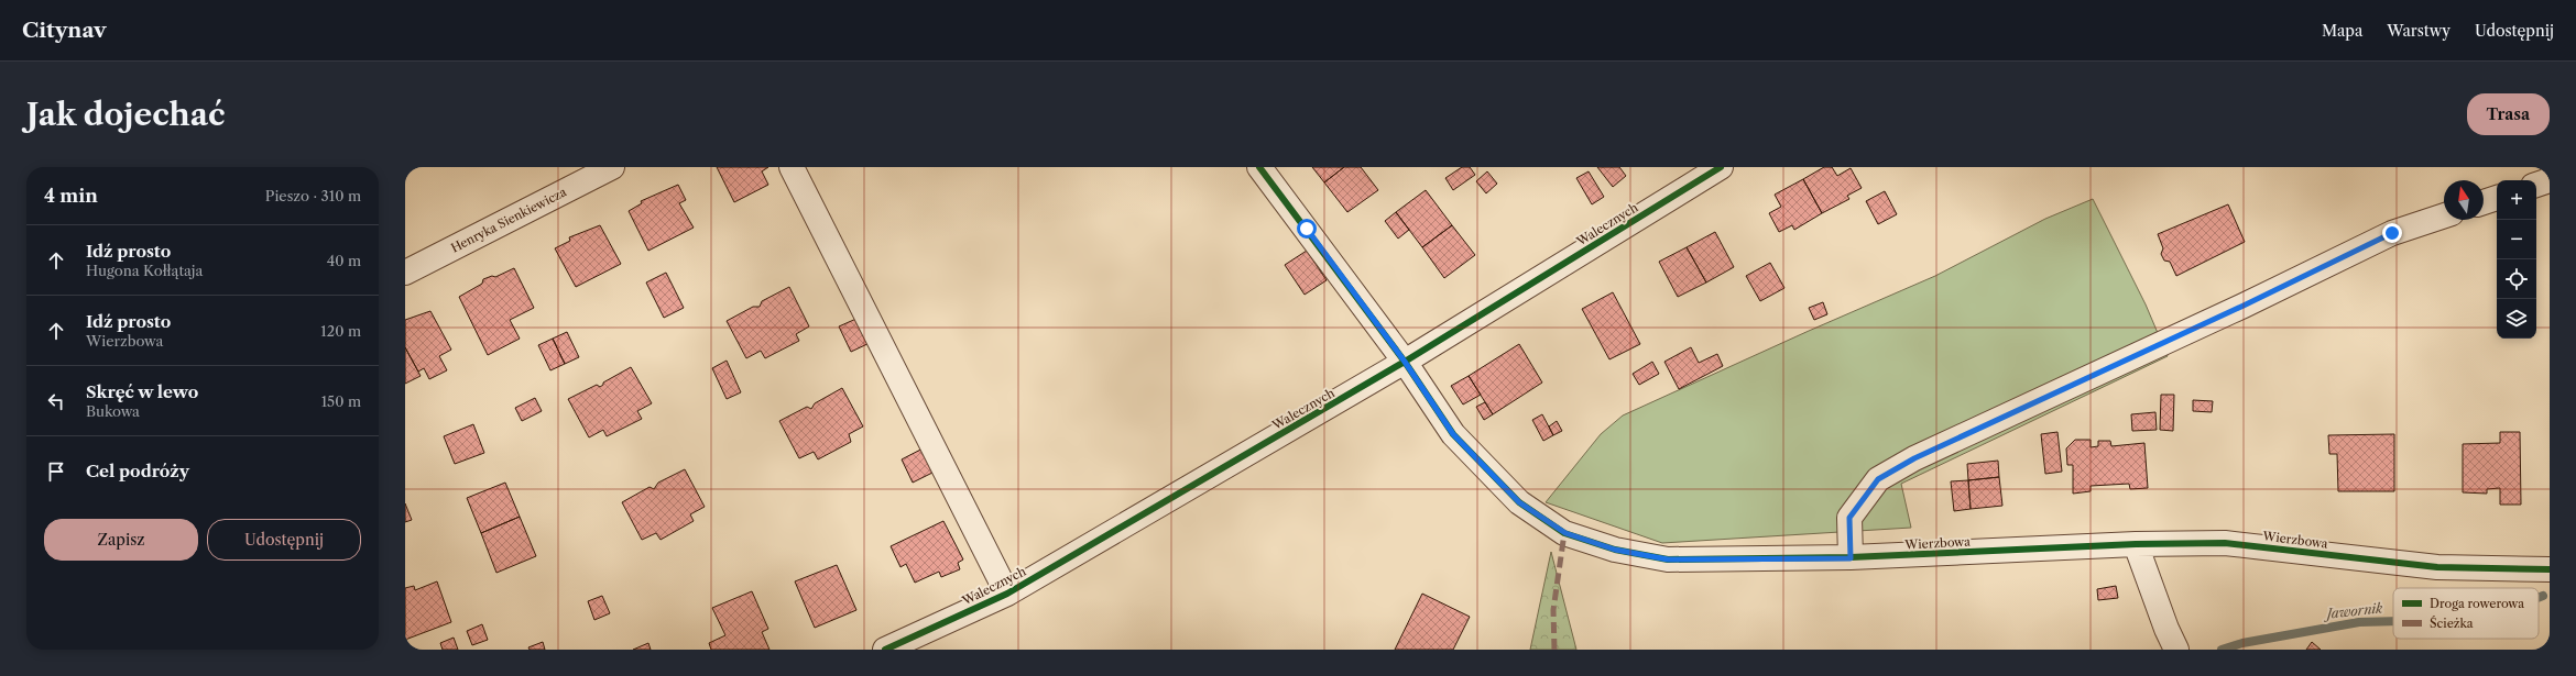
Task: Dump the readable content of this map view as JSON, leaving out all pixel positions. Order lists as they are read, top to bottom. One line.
{"streets":{"street":["Henryka Sienkiewicza","Walecznych","Wierzbowa"]},"crossings":[["Walecznych","Wierzbowa"]],"water":["Jawornik"],"legend":["Droga rowerowa","Ścieżka"],"north":"top","page":{"header":"Citynav","nav":["Mapa","Warstwy","Udostępnij"],"buttons":["Trasa",["Zapisz","Udostępnij"]],"title":"Jak dojechać","heading":["4 min","Pieszo · 310 m"],"map_buttons":["+","−"],"list":[["Idź prosto","Hugona Kołłątaja","40 m"],["Idź prosto","Wierzbowa","120 m"],["Skręć w lewo","Bukowa","150 m"],"Cel podróży"]}}
